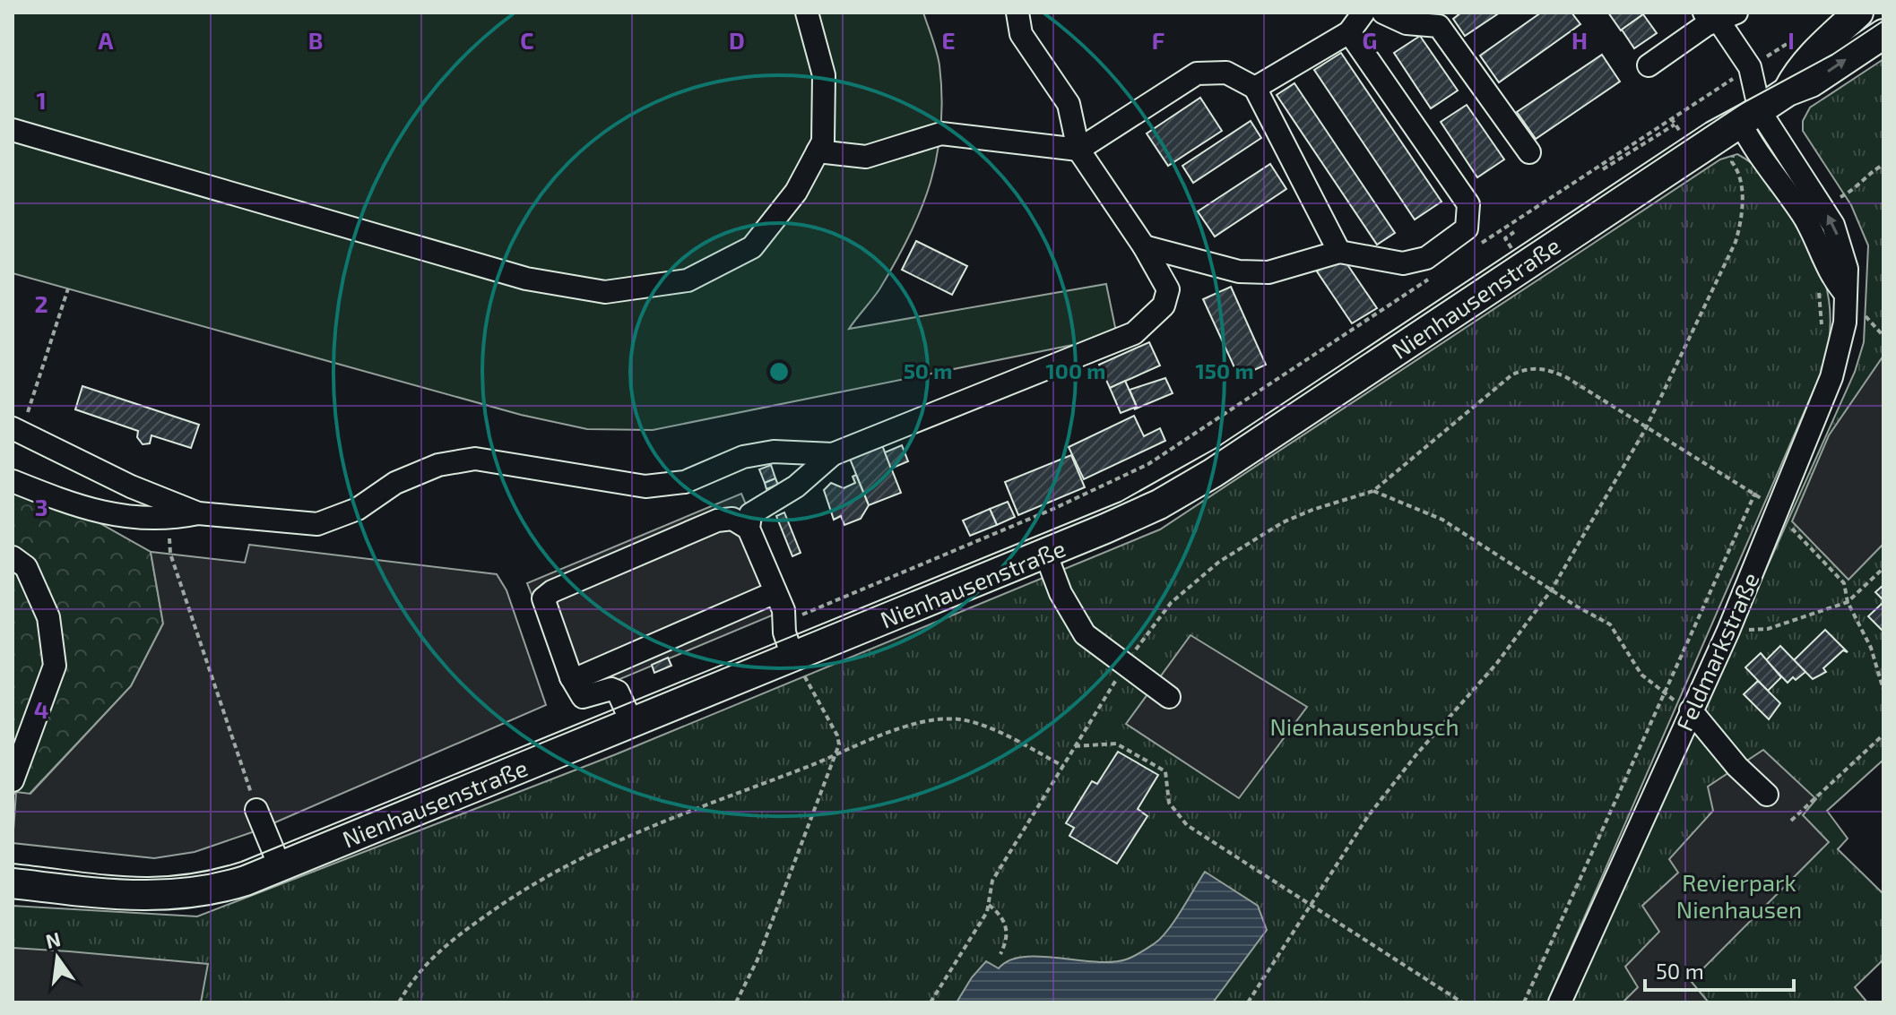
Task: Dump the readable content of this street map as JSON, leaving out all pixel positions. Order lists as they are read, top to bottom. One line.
{"streets":{"main road":["Nienhausenstraße"],"street":["Feldmarkstraße"]},"crossings":[["Nienhausenstraße","Feldmarkstraße"]],"parks":["Nienhausenbusch","Revierpark Nienhausen"],"scale_bar":"50 m","north":"top","grid":{"columns":["A","B","C","D","E","F","G","H","I"],"rows":["1","2","3","4"]},"rings":["50 m","100 m","150 m"]}
